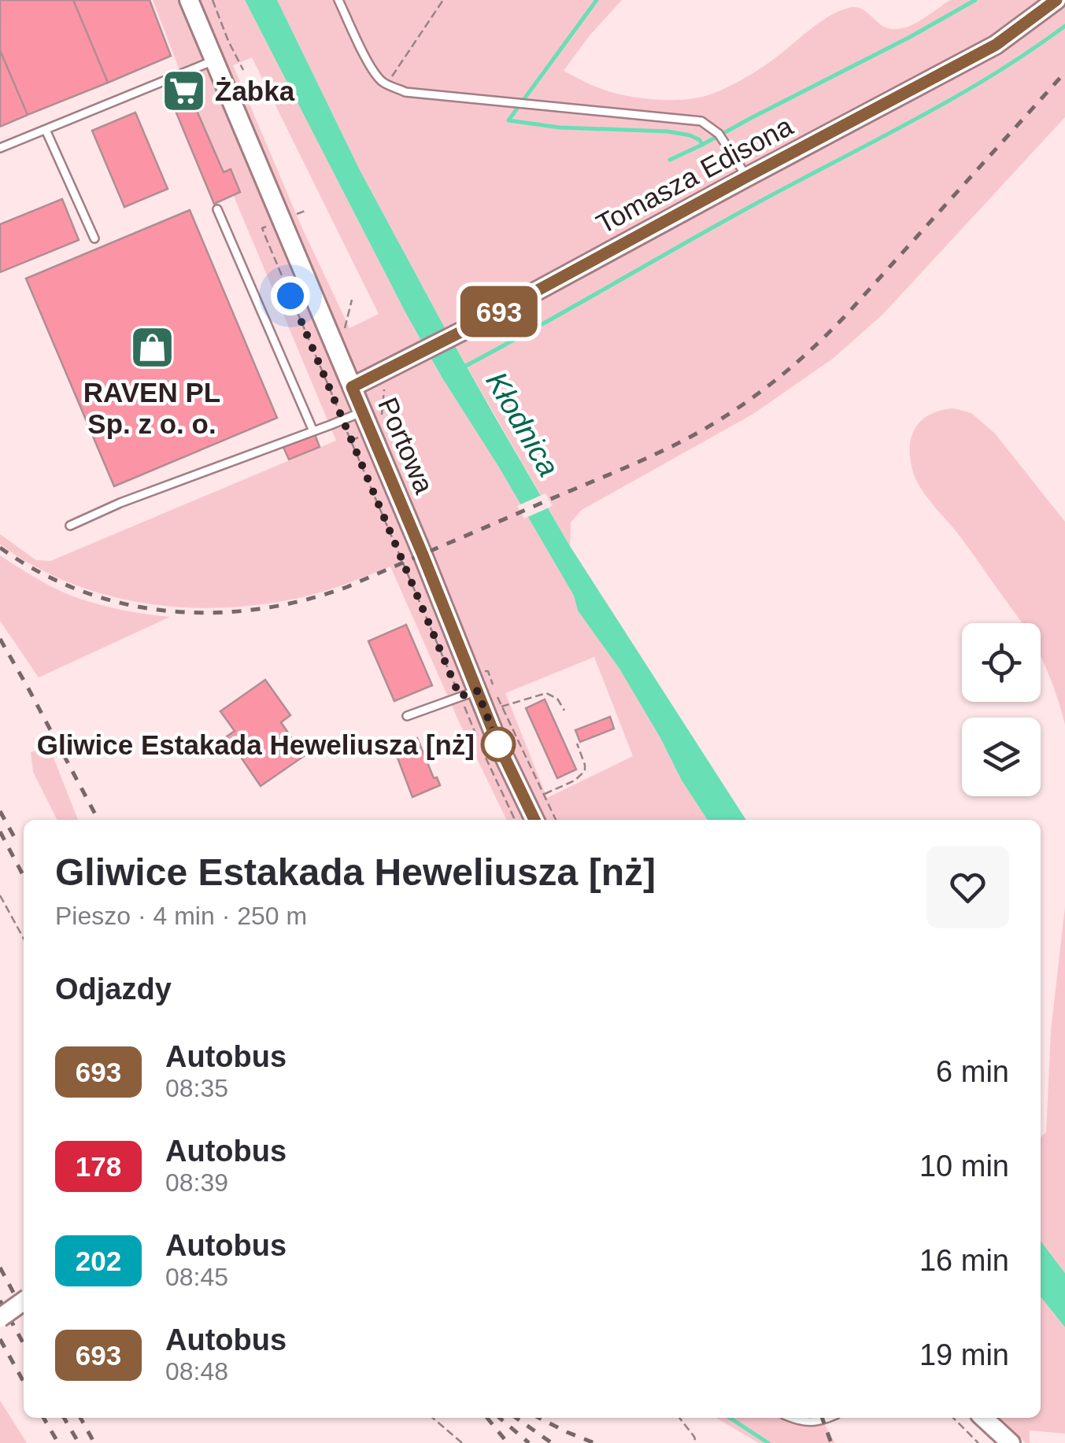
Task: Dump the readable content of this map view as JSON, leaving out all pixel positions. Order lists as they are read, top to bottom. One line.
{"streets":{"street":["Tomasza Edisona","Portowa"]},"crossings":[["Tomasza Edisona","Portowa"]],"water":["Kłodnica"],"places":{"supermarket":["Żabka"],"shop":["RAVEN PL Sp. z o. o."],"other":["Gliwice Estakada Heweliusza [nż]"]},"lines":["bus line 693"],"page":{"on_map":"693","heading":[["Gliwice Estakada Heweliusza [nż]","Pieszo · 4 min · 250 m"],"Odjazdy"],"list":[{"mark":"693","name":"Autobus","note":"08:35","value":"6 min"},{"mark":"178","name":"Autobus","note":"08:39","value":"10 min"},{"mark":"202","name":"Autobus","note":"08:45","value":"16 min"},{"mark":"693","name":"Autobus","note":"08:48","value":"19 min"}]}}
